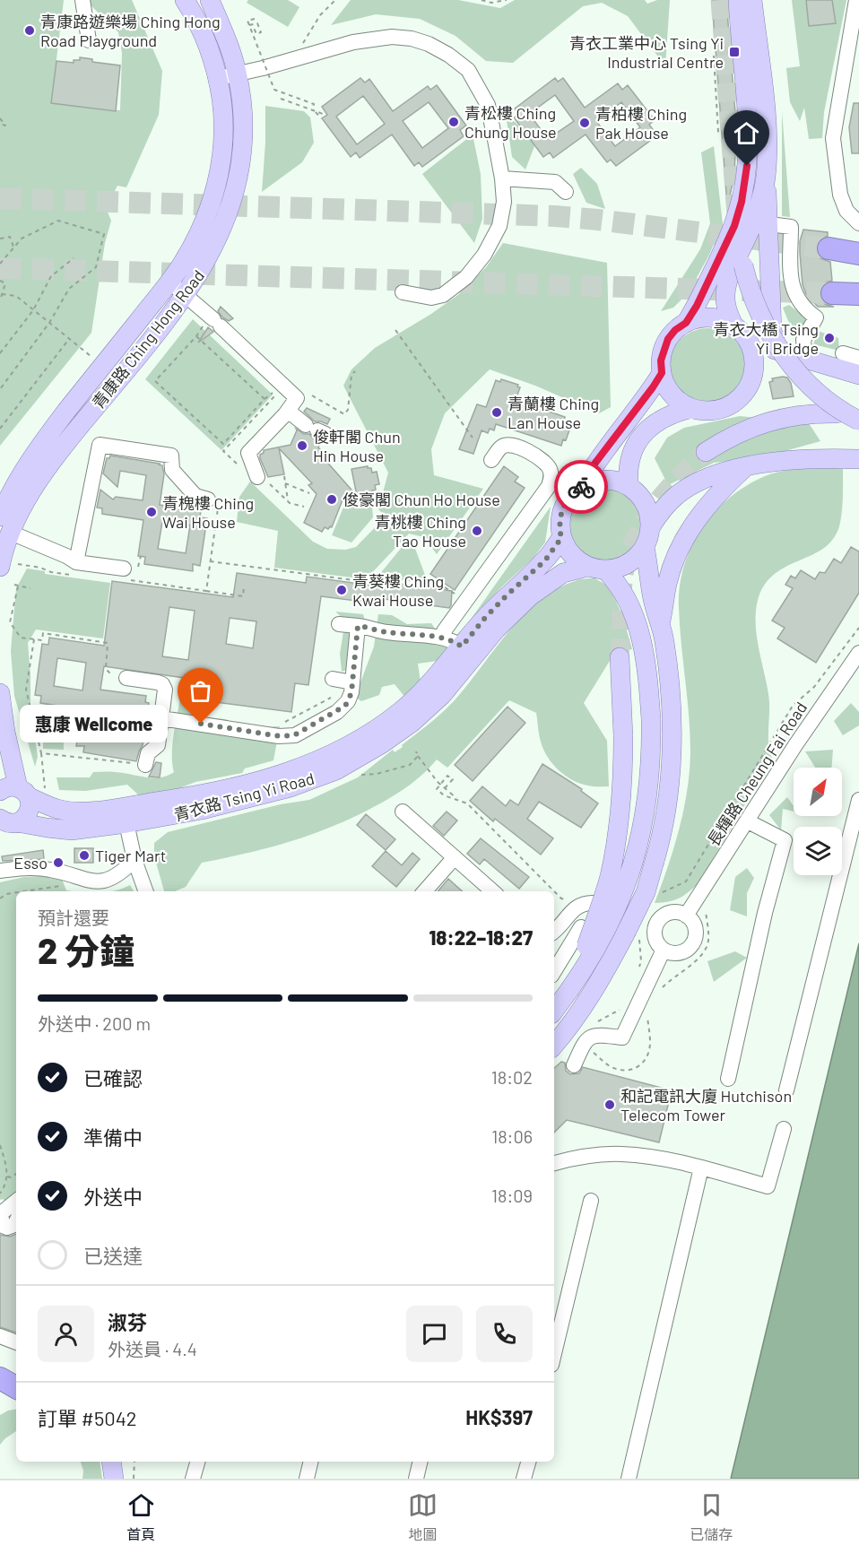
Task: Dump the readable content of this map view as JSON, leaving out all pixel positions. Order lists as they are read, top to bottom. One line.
{"streets":{"main road":["青康路 Ching Hong Road","青衣路 Tsing Yi Road"],"street":["長輝路 Cheung Fai Road"]},"places":{"other":["青康路遊樂場 Ching Hong Road Playground","青松樓 Ching Chung House","青柏樓 Ching Pak House","青衣大橋 Tsing Yi Bridge","青蘭樓 Ching Lan House","俊軒閣 Chun Hin House","俊豪閣 Chun Ho House","青槐樓 Ching Wai House","青桃樓 Ching Tao House","青葵樓 Ching Kwai House","惠康 Wellcome","Tiger Mart","Esso","和記電訊大廈 Hutchison Telecom Tower"],"transit":["青衣工業中心 Tsing Yi Industrial Centre"]},"north":"top right","page":{"bubble":"惠康 Wellcome","heading":["2 分鐘","預計還要","18:22–18:27"],"panel":["淑芬","外送員 · 4.4","訂單 #5042","HK$397"],"bar":"外送中 · 200 m","list":[["已確認","18:02"],["準備中","18:06"],["外送中","18:09"],"已送達"],"tabs":["首頁","地圖","已儲存"]}}
